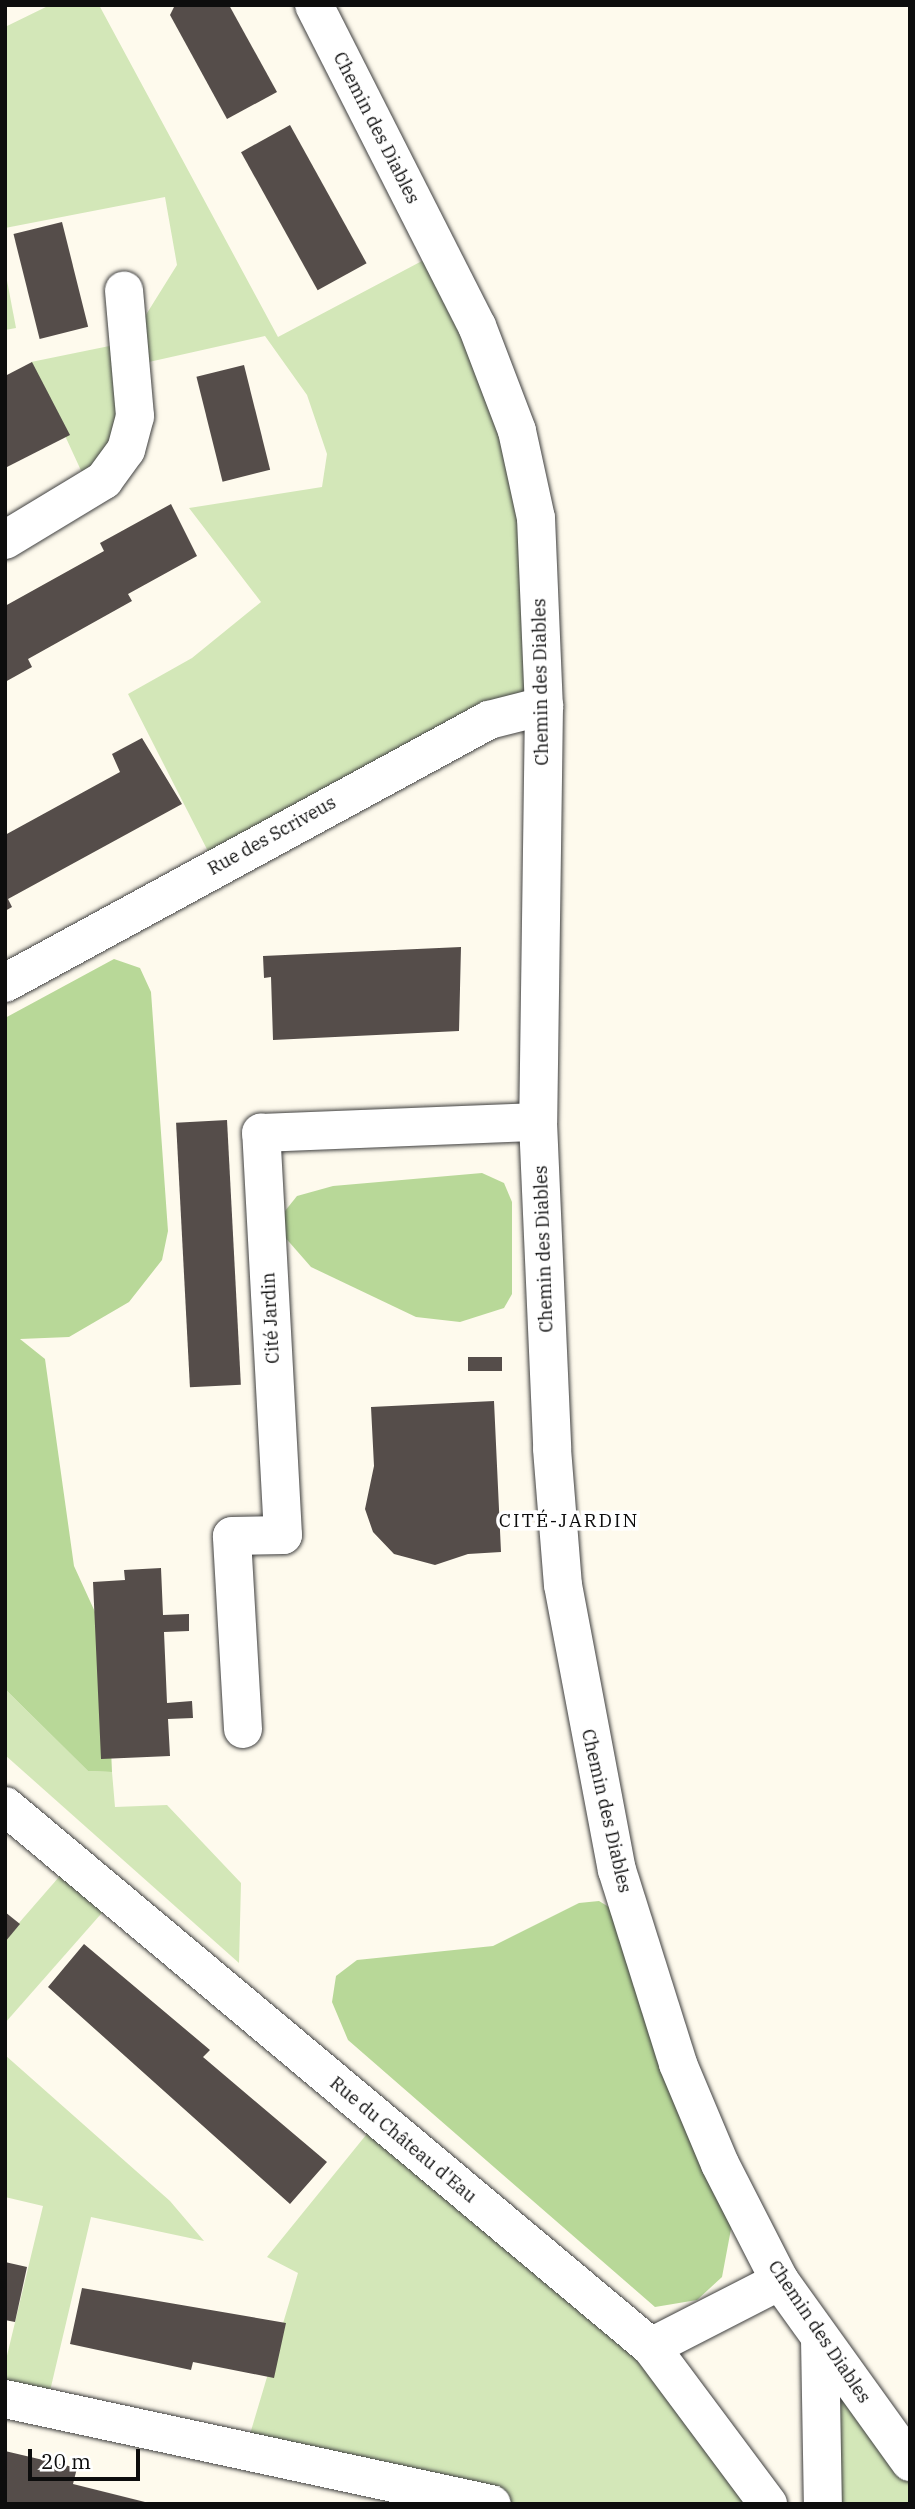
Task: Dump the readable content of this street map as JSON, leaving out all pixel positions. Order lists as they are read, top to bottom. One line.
{"streets":{"street":["Chemin des Diables","Rue des Scriveus","Cité Jardin","Rue du Château d'Eau"]},"crossings":[["Chemin des Diables","Rue des Scriveus"],["Chemin des Diables","Cité Jardin"]],"districts":["CITÉ-JARDIN"],"scale_bar":"20 m"}
